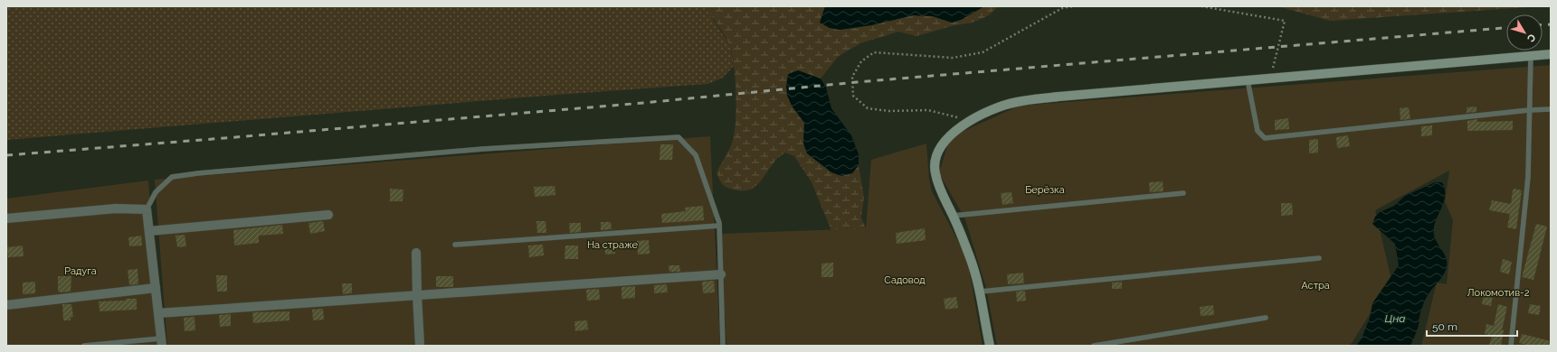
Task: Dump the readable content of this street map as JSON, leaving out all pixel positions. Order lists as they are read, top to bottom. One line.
{"water":["Цна"],"parks":["Берёзка","На страже","Радуга","Садовод","Астра","Локомотив-2"],"scale_bar":"50 m","north":"bottom right"}
